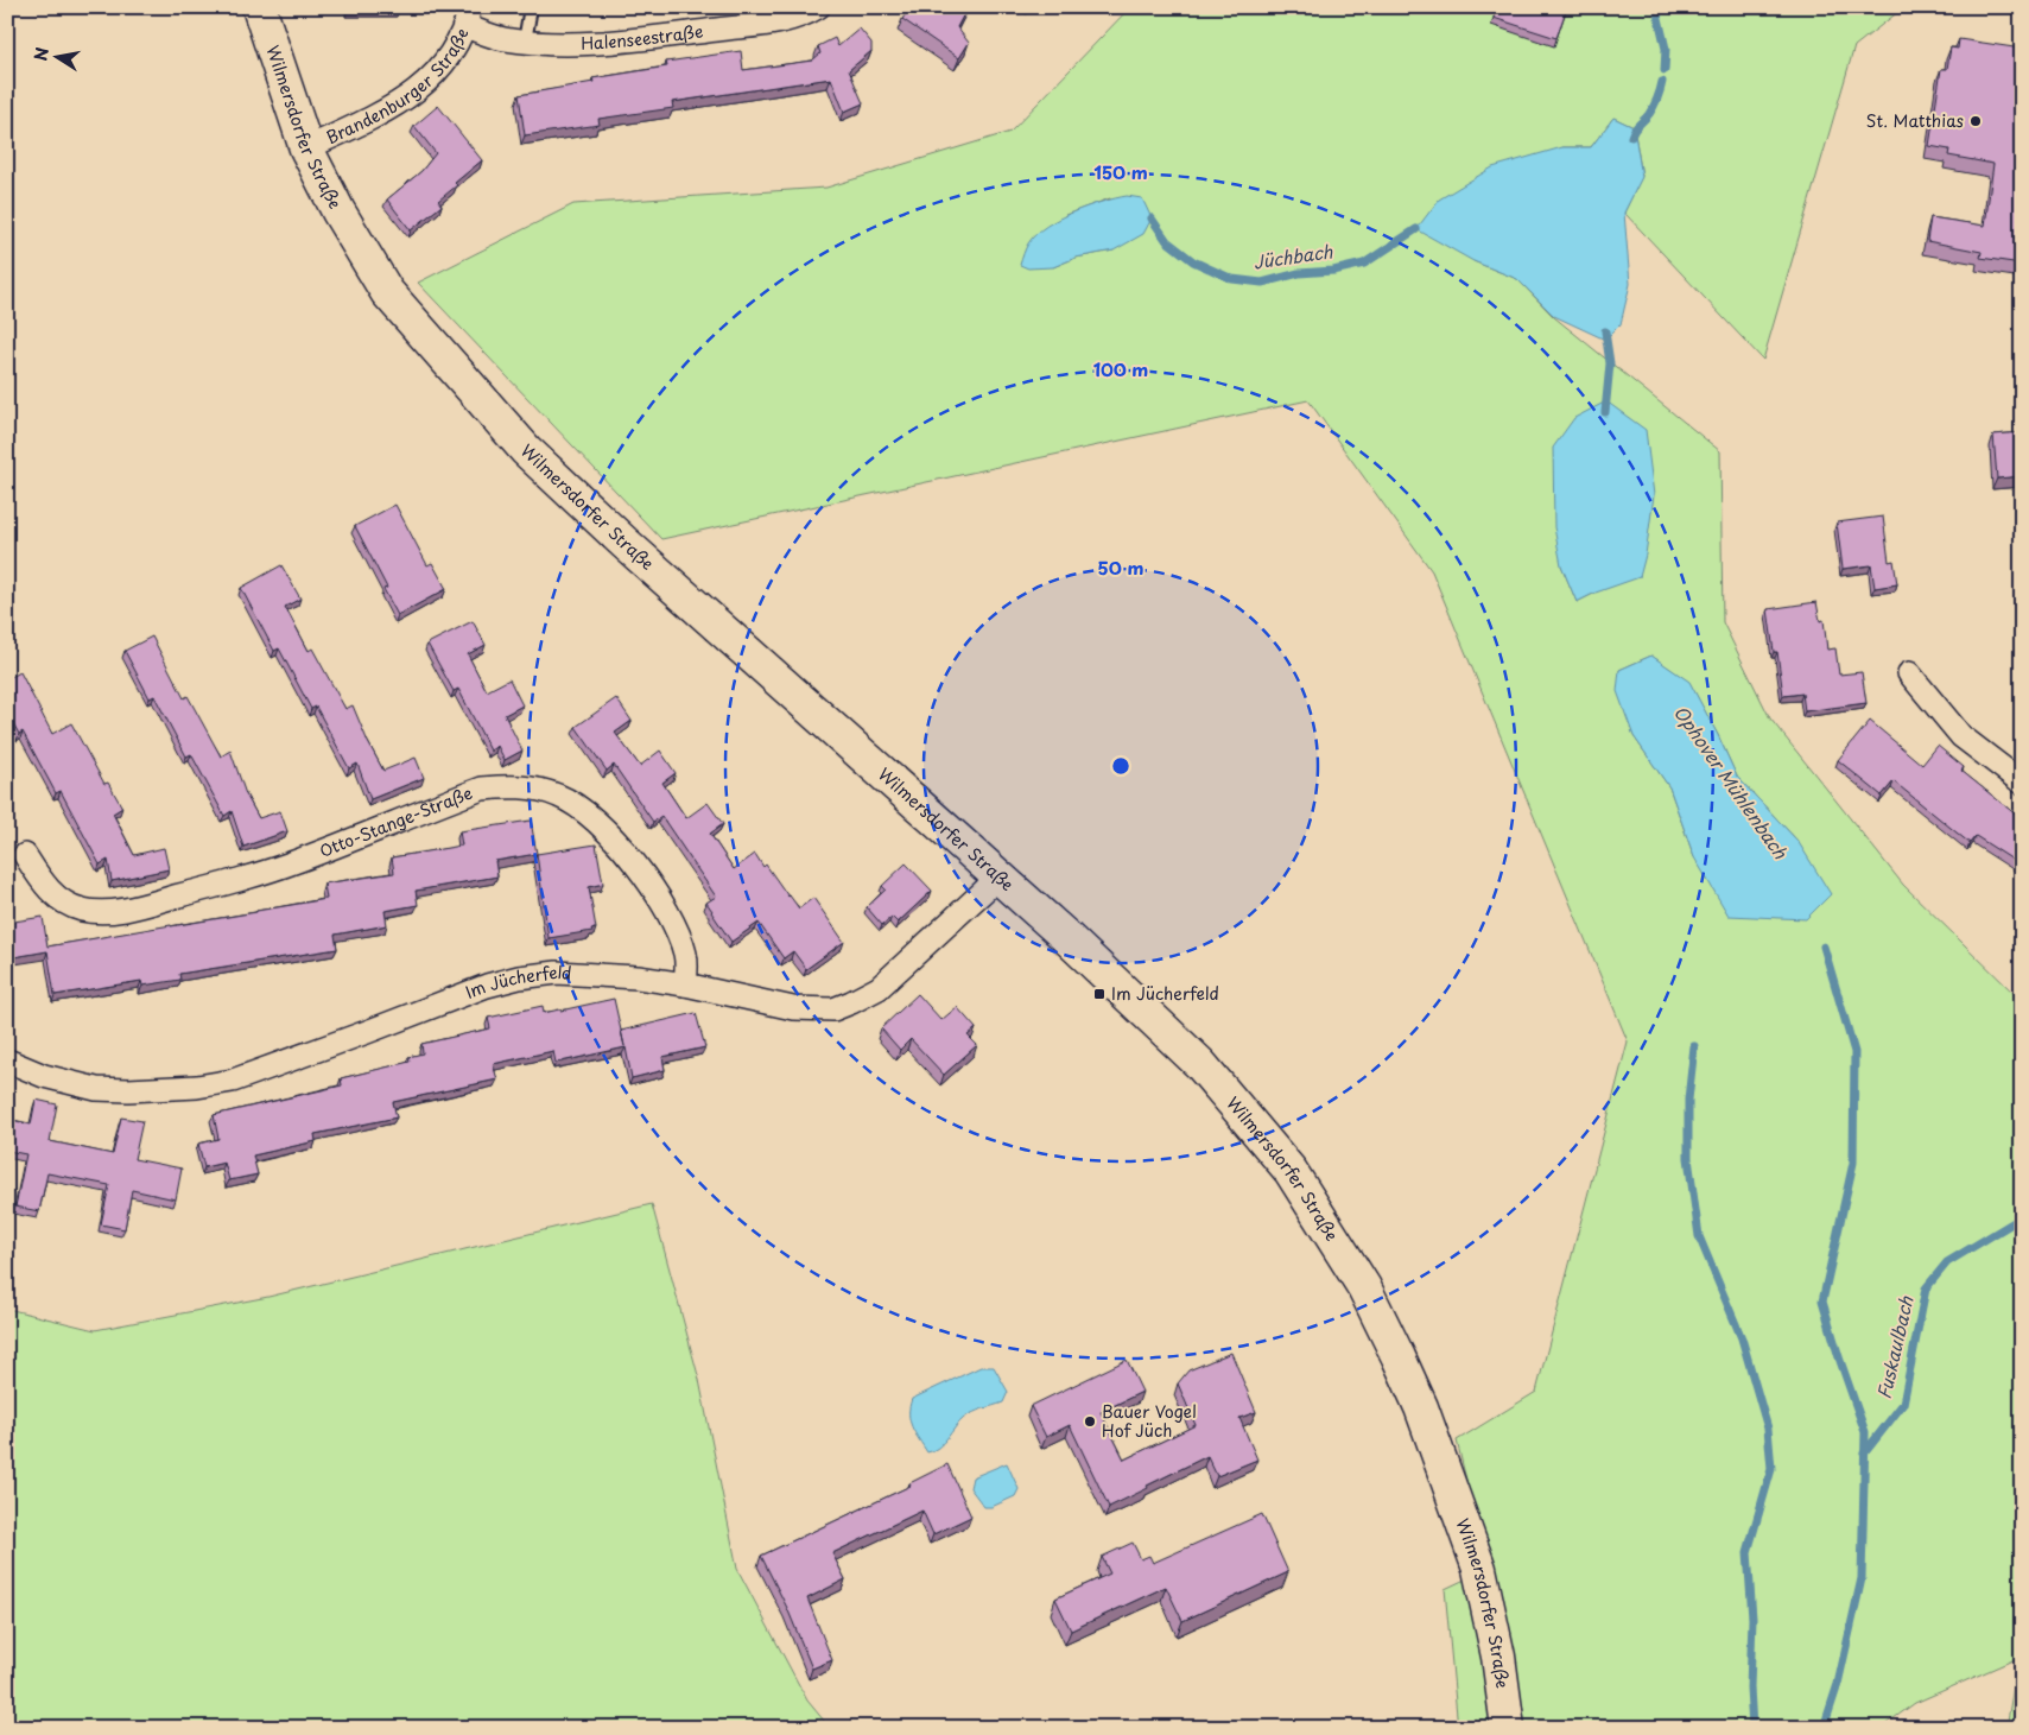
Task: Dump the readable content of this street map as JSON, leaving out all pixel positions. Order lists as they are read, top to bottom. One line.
{"streets":{"street":["Halenseestraße","Brandenburger Straße","Wilmersdorfer Straße","Otto-Stange-Straße","Im Jücherfeld"]},"crossings":[["Halenseestraße","Brandenburger Straße"],["Brandenburger Straße","Wilmersdorfer Straße"],["Wilmersdorfer Straße","Im Jücherfeld"],["Otto-Stange-Straße","Im Jücherfeld"]],"water":["Jüchbach","Ophover Mühlenbach","Fuskaulbach"],"places":{"other":["St. Matthias","Bauer Vogel Hof Jüch"],"transit":["Im Jücherfeld"]},"north":"left","rings":["150 m","100 m","50 m"]}
